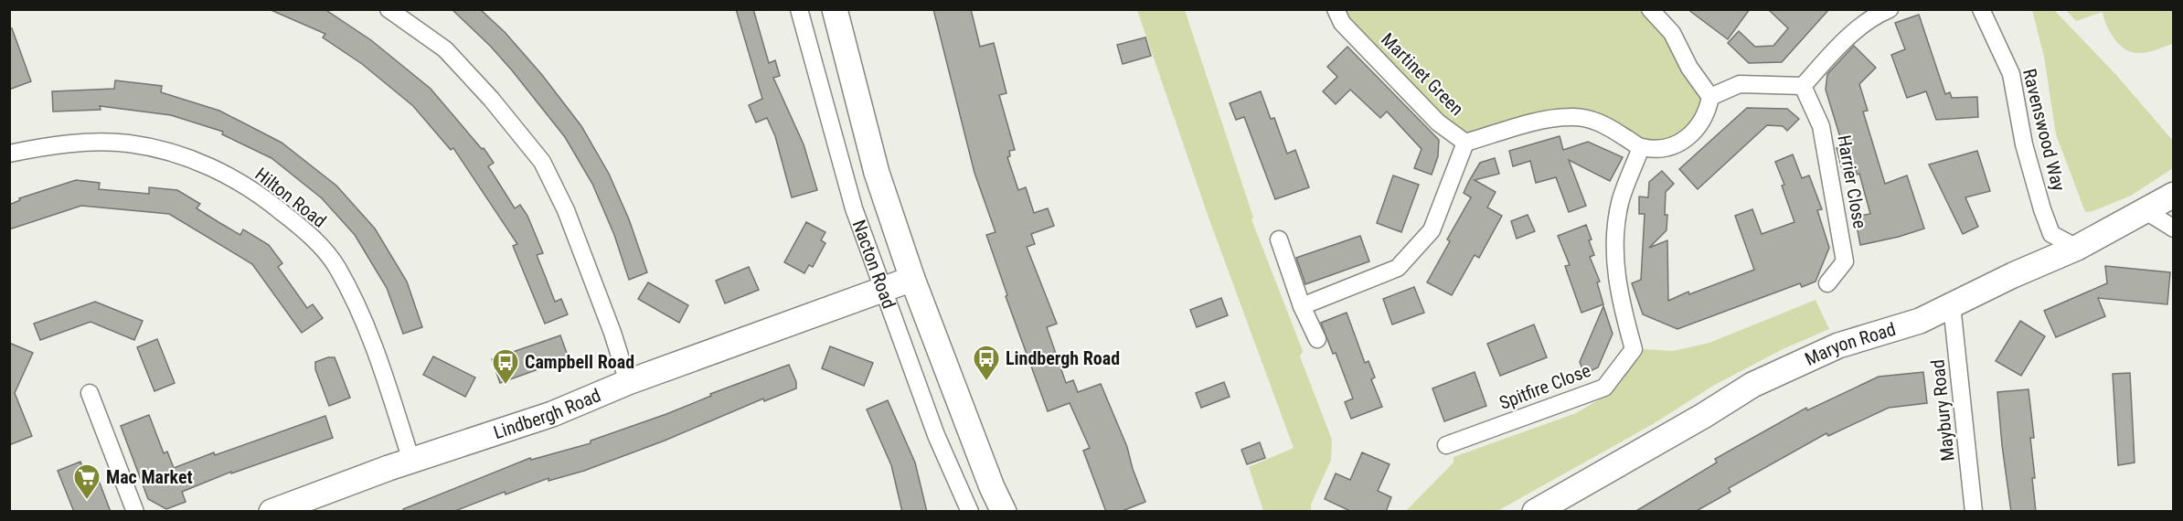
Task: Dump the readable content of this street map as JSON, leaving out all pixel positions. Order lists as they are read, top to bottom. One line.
{"streets":{"street":["Martinet Green","Ravenswood Way","Harrier Close","Hilton Road","Nacton Road","Maryon Road","Spitfire Close","Maybury Road","Lindbergh Road"]},"crossings":[["Martinet Green","Spitfire Close"],["Ravenswood Way","Maryon Road"],["Hilton Road","Lindbergh Road"],["Nacton Road","Lindbergh Road"],["Maryon Road","Maybury Road"]],"places":{"bus stop":["Lindbergh Road","Campbell Road"],"supermarket":["Mac Market"]}}
